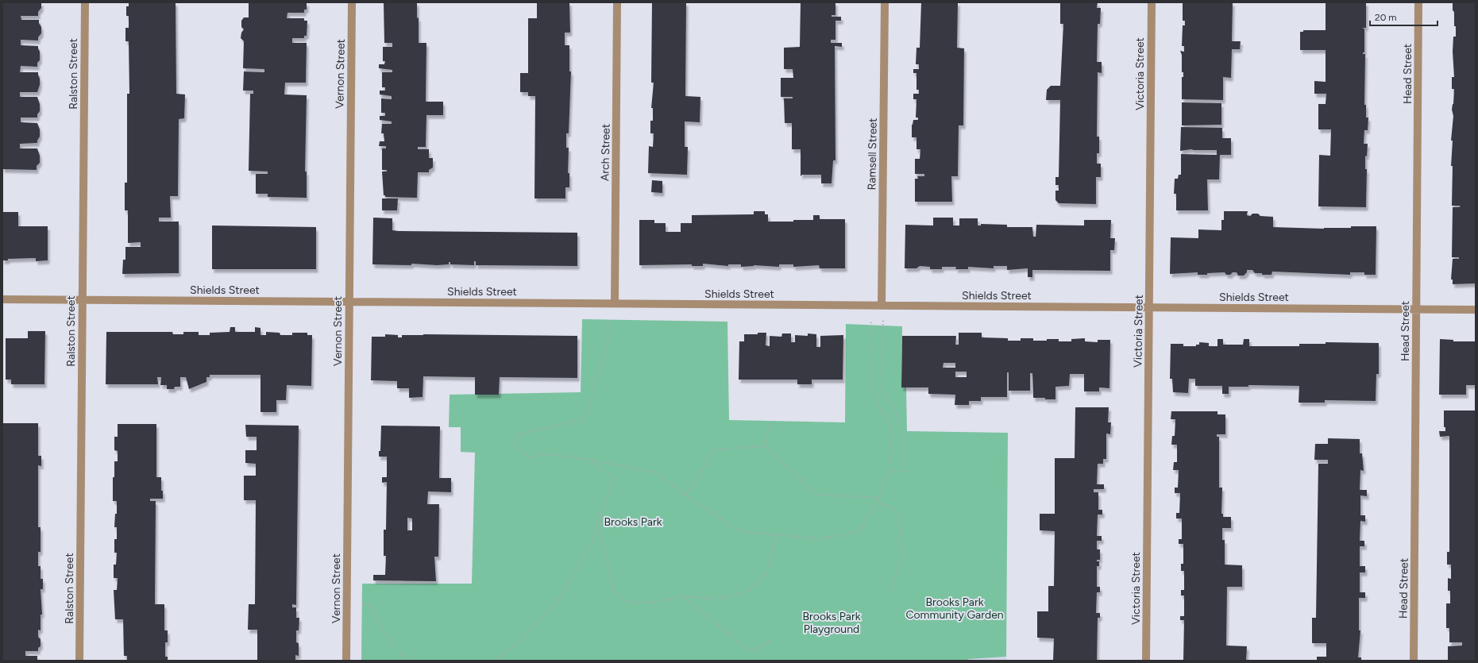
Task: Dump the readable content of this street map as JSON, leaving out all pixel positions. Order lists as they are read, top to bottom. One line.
{"streets":{"street":["Ralston Street","Vernon Street","Victoria Street","Head Street","Arch Street","Ramsell Street","Shields Street"]},"crossings":[["Ralston Street","Shields Street"],["Vernon Street","Shields Street"],["Victoria Street","Shields Street"],["Head Street","Shields Street"],["Arch Street","Shields Street"],["Ramsell Street","Shields Street"]],"parks":["Brooks Park","Brooks Park Community Garden","Brooks Park Playground"],"scale_bar":"20 m"}
